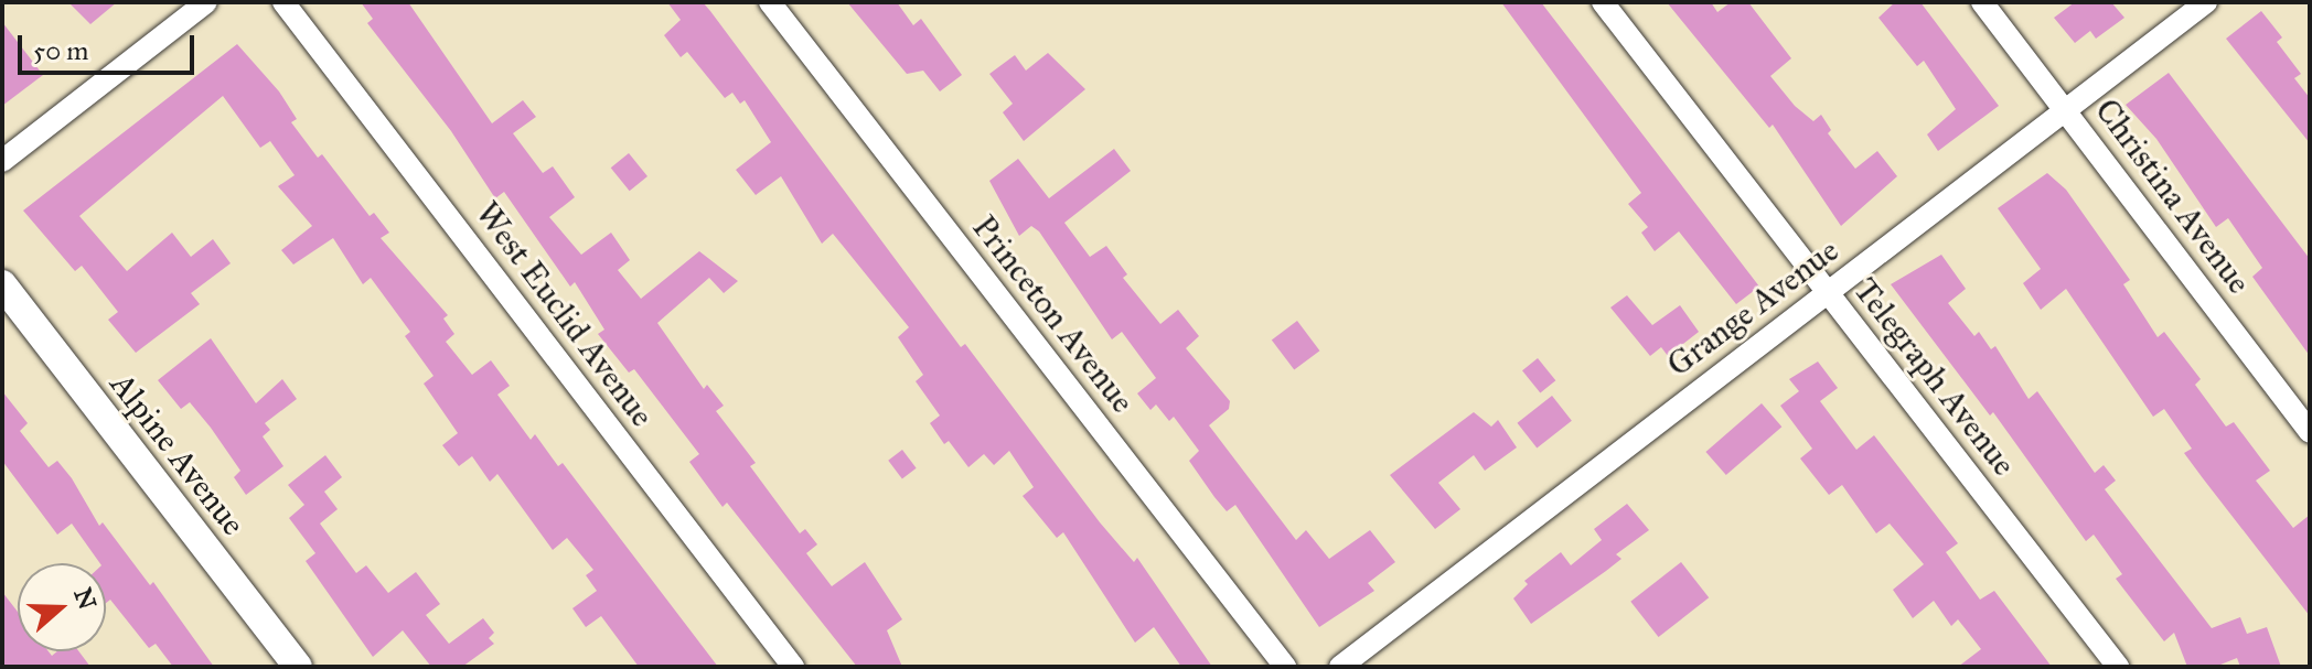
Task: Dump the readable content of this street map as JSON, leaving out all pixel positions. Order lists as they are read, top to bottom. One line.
{"streets":{"street":["Christina Avenue","Grange Avenue","West Euclid Avenue","Princeton Avenue","Telegraph Avenue","Alpine Avenue"]},"crossings":[["Christina Avenue","Grange Avenue"],["Grange Avenue","Telegraph Avenue"]],"scale_bar":"50 m","north":"right"}
